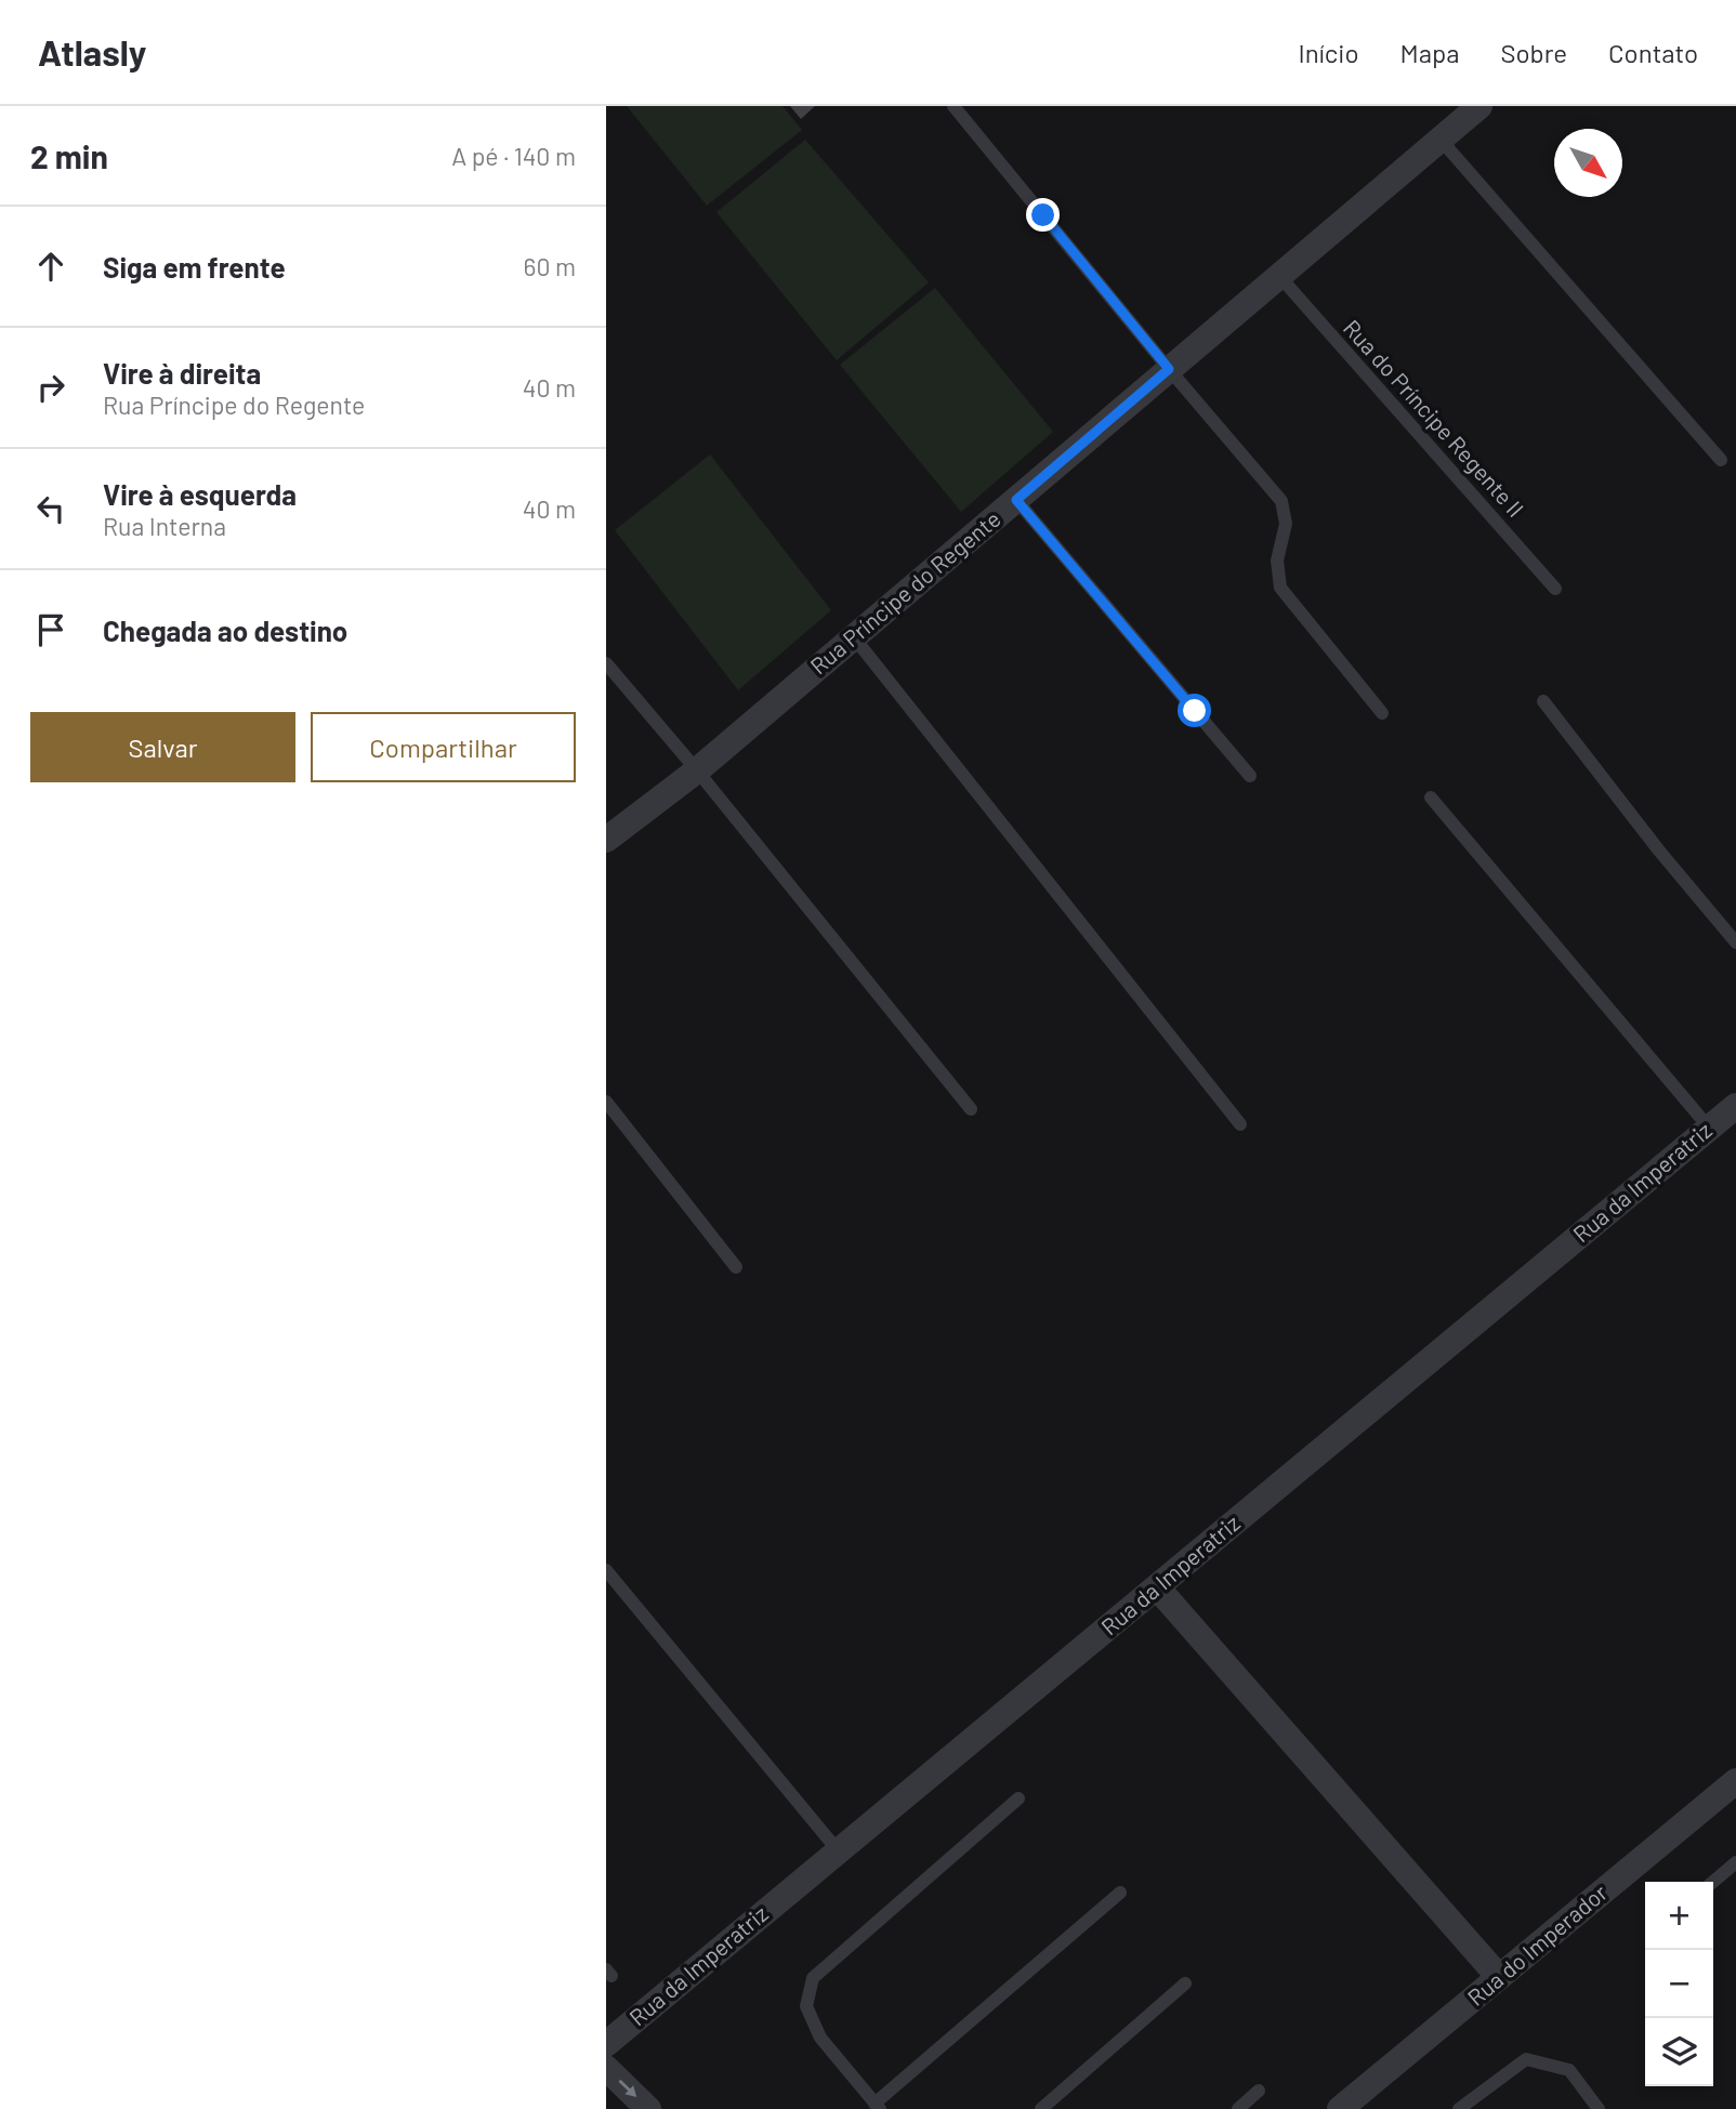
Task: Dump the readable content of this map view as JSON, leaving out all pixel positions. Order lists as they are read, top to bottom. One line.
{"streets":{"street":["Rua Príncipe do Regente","Rua da Imperatriz","Rua do Imperador"],"lane":["Rua do Príncipe Regente II"]},"crossings":[["Rua do Príncipe Regente II","Rua Príncipe do Regente"]],"north":"bottom right","page":{"header":"Atlasly","nav":["Início","Mapa","Sobre","Contato"],"heading":["2 min","A pé · 140 m"],"list":[["Siga em frente","60 m"],["Vire à direita","Rua Príncipe do Regente","40 m"],["Vire à esquerda","Rua Interna","40 m"],"Chegada ao destino"],"buttons":["Salvar","Compartilhar"],"map_buttons":["+","−"]}}
